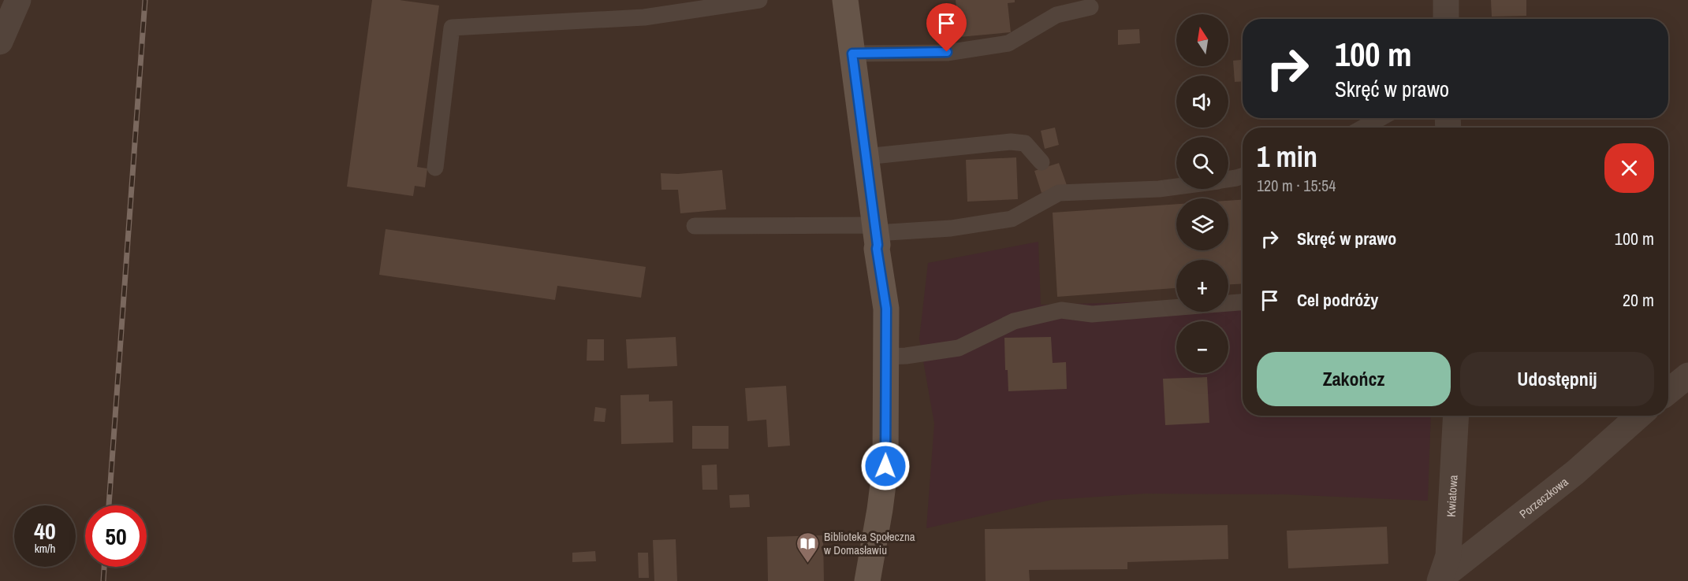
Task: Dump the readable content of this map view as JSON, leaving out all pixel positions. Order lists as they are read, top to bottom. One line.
{"streets":{"street":["Kwiatowa","Porzeczkowa"]},"crossings":[["Kwiatowa","Porzeczkowa"]],"places":{"library":["Biblioteka Społeczna w Domasławiu"]},"north":"top","page":{"map_buttons":["+","−"],"turn":["100 m","Skręć w prawo"],"heading":["1 min","120 m · 15:54"],"list":[{"name":"Skręć w prawo","value":"100 m"},{"name":"Cel podróży","value":"20 m"}],"buttons":["Zakończ","Udostępnij"],"speed":"40 km/h","limit":"50"}}
